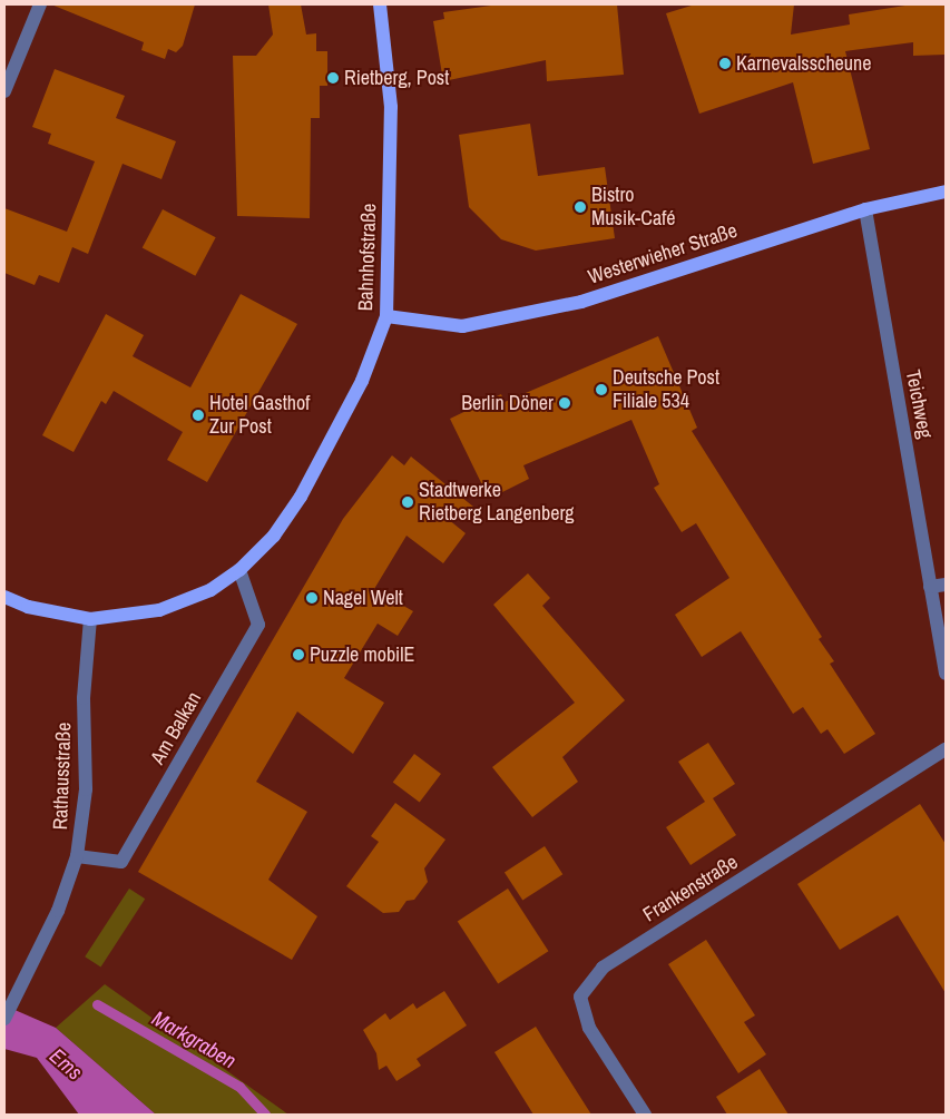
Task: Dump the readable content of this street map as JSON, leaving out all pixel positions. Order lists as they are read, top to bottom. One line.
{"streets":{"main road":["Westerwieher Straße","Bahnhofstraße"],"street":["Teichweg","Am Balkan","Rathausstraße","Frankenstraße"]},"crossings":[["Westerwieher Straße","Bahnhofstraße"],["Westerwieher Straße","Teichweg"],["Bahnhofstraße","Am Balkan"],["Bahnhofstraße","Rathausstraße"],["Am Balkan","Rathausstraße"]],"water":["Markgraben","Ems"],"places":["Karnevalsscheune","Rietberg, Post","Bistro Musik-Café","Deutsche Post Filiale 534","Berlin Döner","Hotel Gasthof Zur Post","Stadtwerke Rietberg Langenberg","Nagel Welt","Puzzle mobilE"]}
